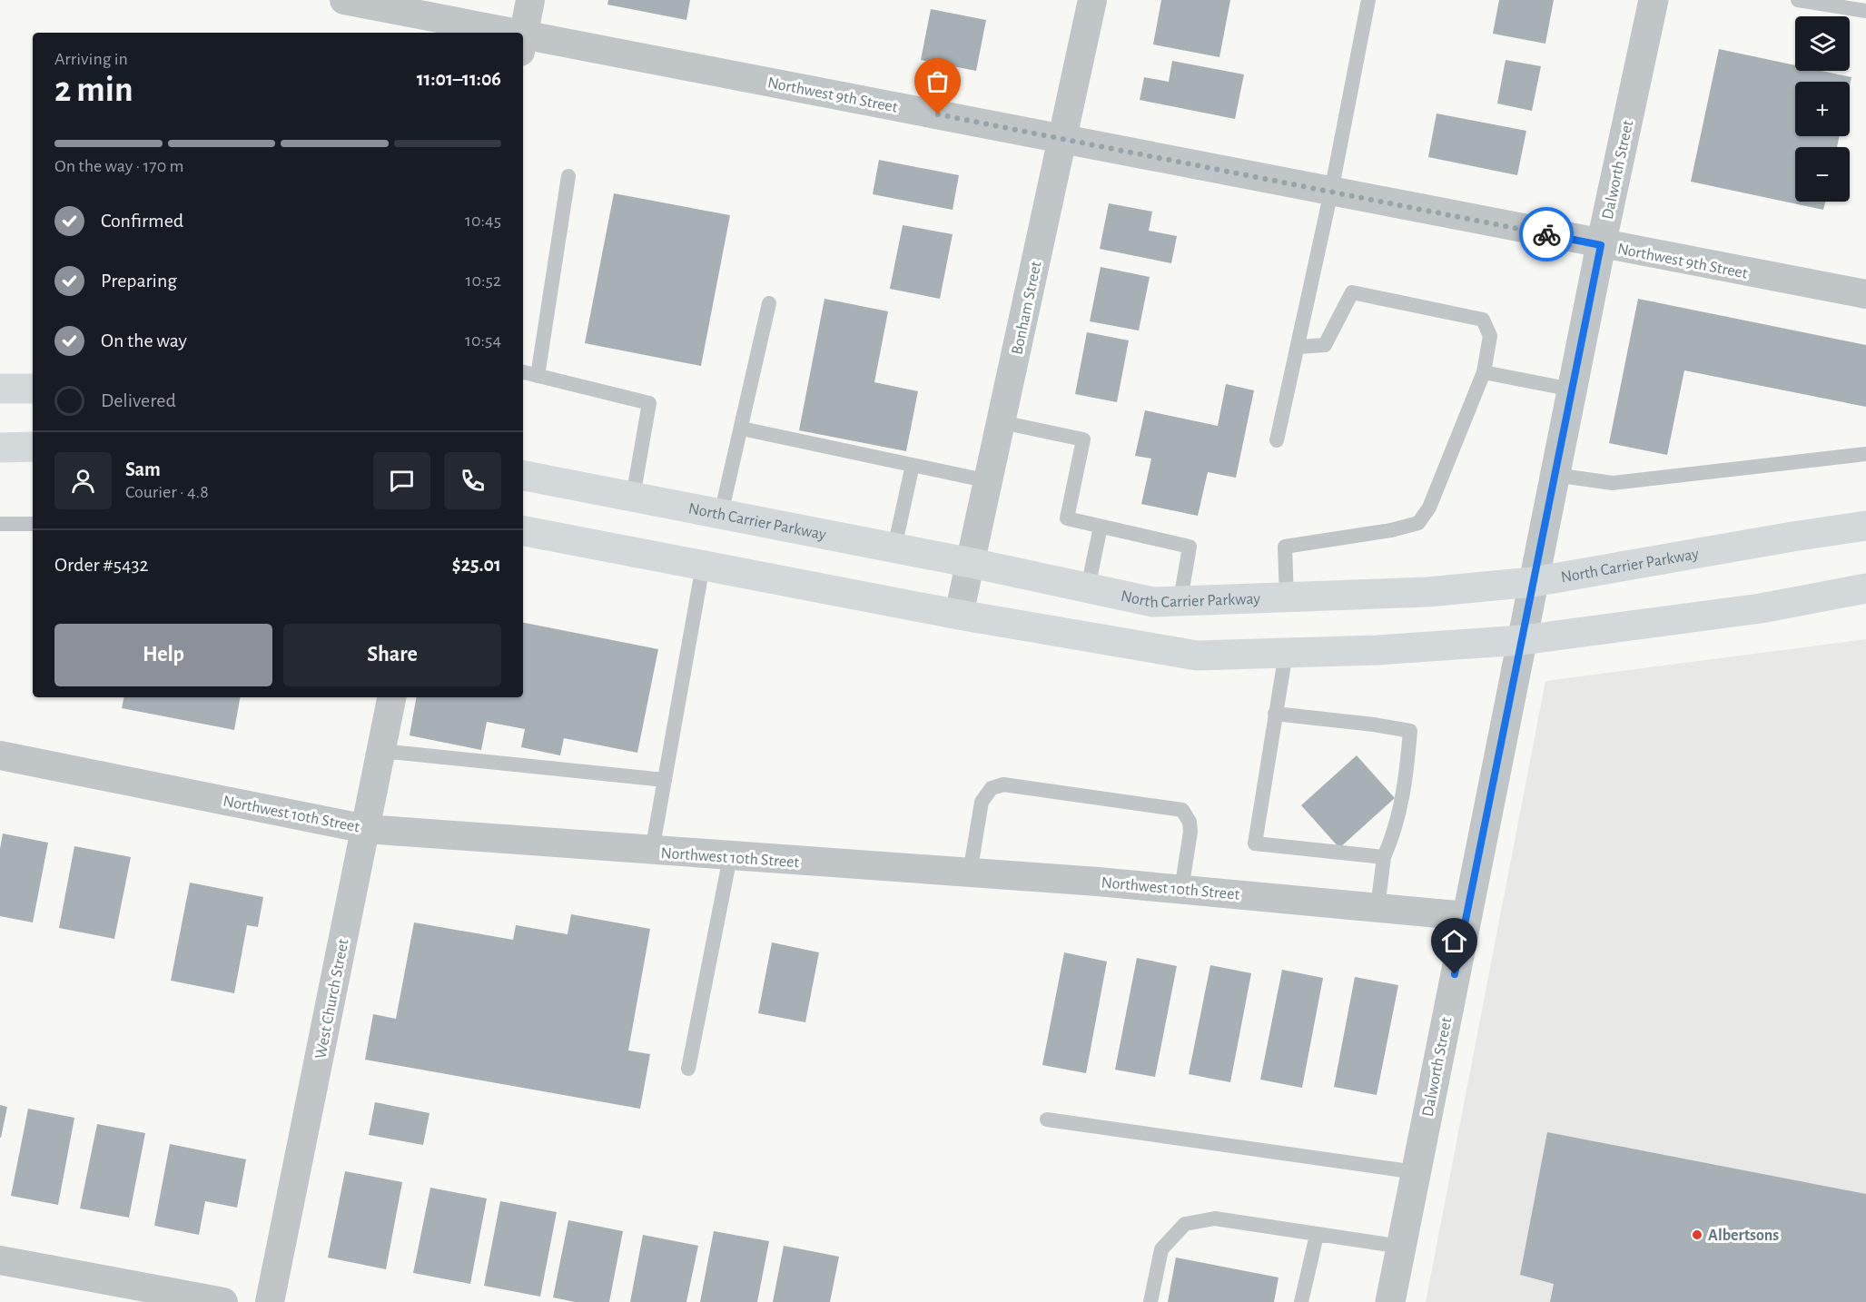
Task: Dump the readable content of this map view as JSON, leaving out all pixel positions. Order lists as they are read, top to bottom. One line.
{"streets":{"main road":["North Carrier Parkway"],"street":["Northwest 9th Street","Dalworth Street","Bonham Street","Northwest 10th Street","West Church Street"]},"crossings":[["Northwest 9th Street","Dalworth Street"],["Northwest 9th Street","Bonham Street"],["Dalworth Street","North Carrier Parkway"],["Dalworth Street","Northwest 10th Street"],["Bonham Street","North Carrier Parkway"],["Northwest 10th Street","West Church Street"]],"places":["Albertsons"],"page":{"map_buttons":["+","−"],"heading":["2 min","Arriving in","11:01–11:06"],"panel":["Sam","Courier · 4.8","Order #5432","$25.01"],"bar":"On the way · 170 m","list":[["Confirmed","10:45"],["Preparing","10:52"],["On the way","10:54"],"Delivered"],"buttons":["Help","Share"]}}
